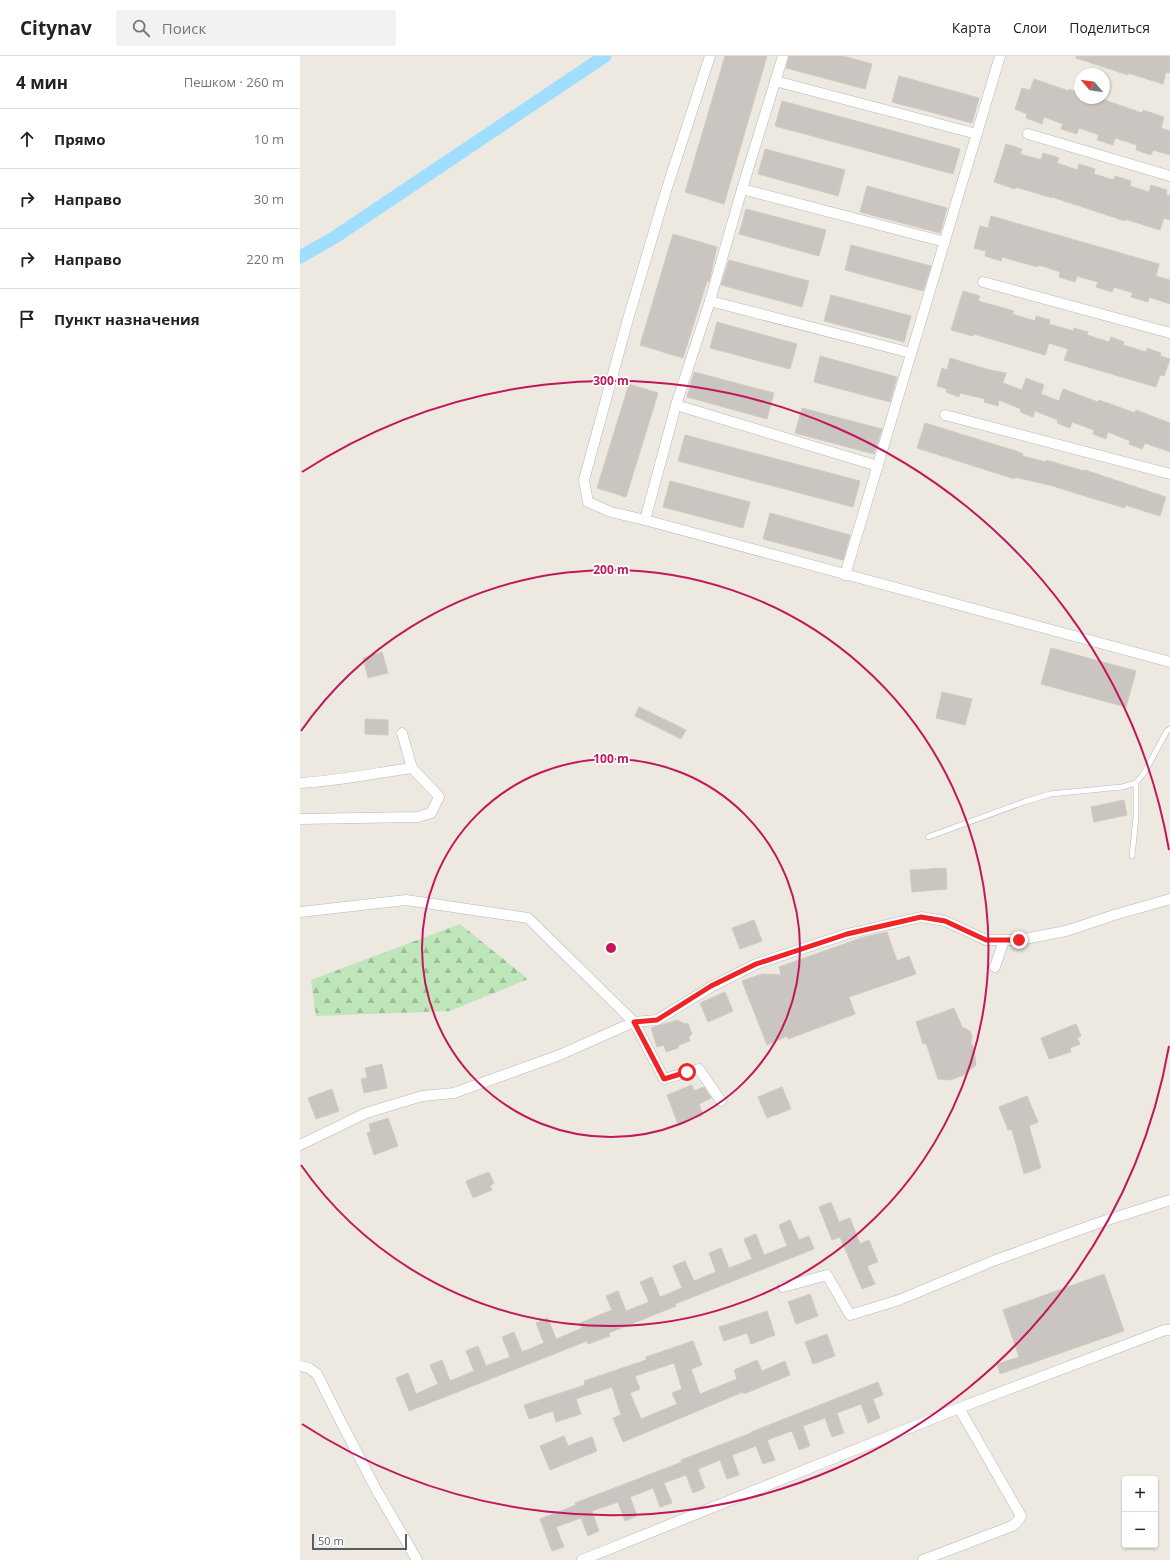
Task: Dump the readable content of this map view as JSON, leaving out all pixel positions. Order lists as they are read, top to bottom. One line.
{"scale_bar":"50 m","north":"top left","page":{"header":"Citynav","search":"Поиск","nav":["Карта","Слои","Поделиться"],"heading":["4 мин","Пешком · 260 m"],"list":[["Прямо","10 m"],["Направо","30 m"],["Направо","220 m"],"Пункт назначения"],"map_buttons":["+","−"],"scale":"50 m"},"rings":["300 m","200 m","100 m"]}
